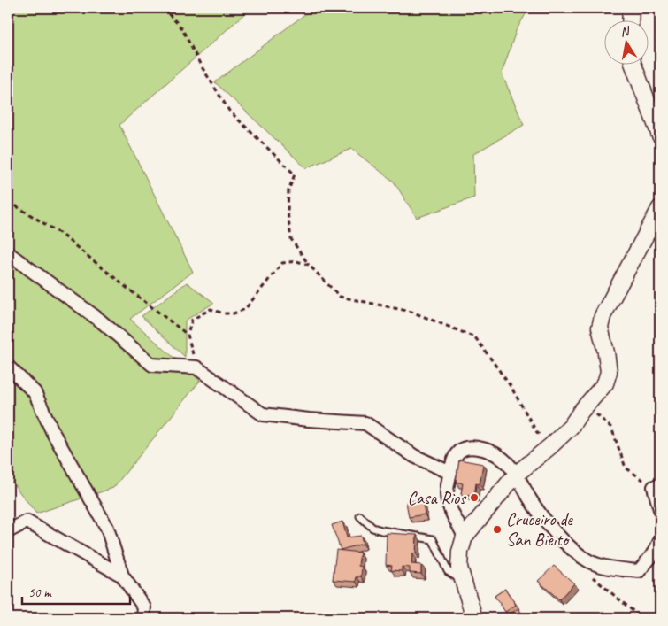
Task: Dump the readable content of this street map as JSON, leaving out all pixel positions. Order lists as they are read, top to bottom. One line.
{"places":["Casa Rios","Cruceiro de San Bieito"],"scale_bar":"50 m","north":"top"}
